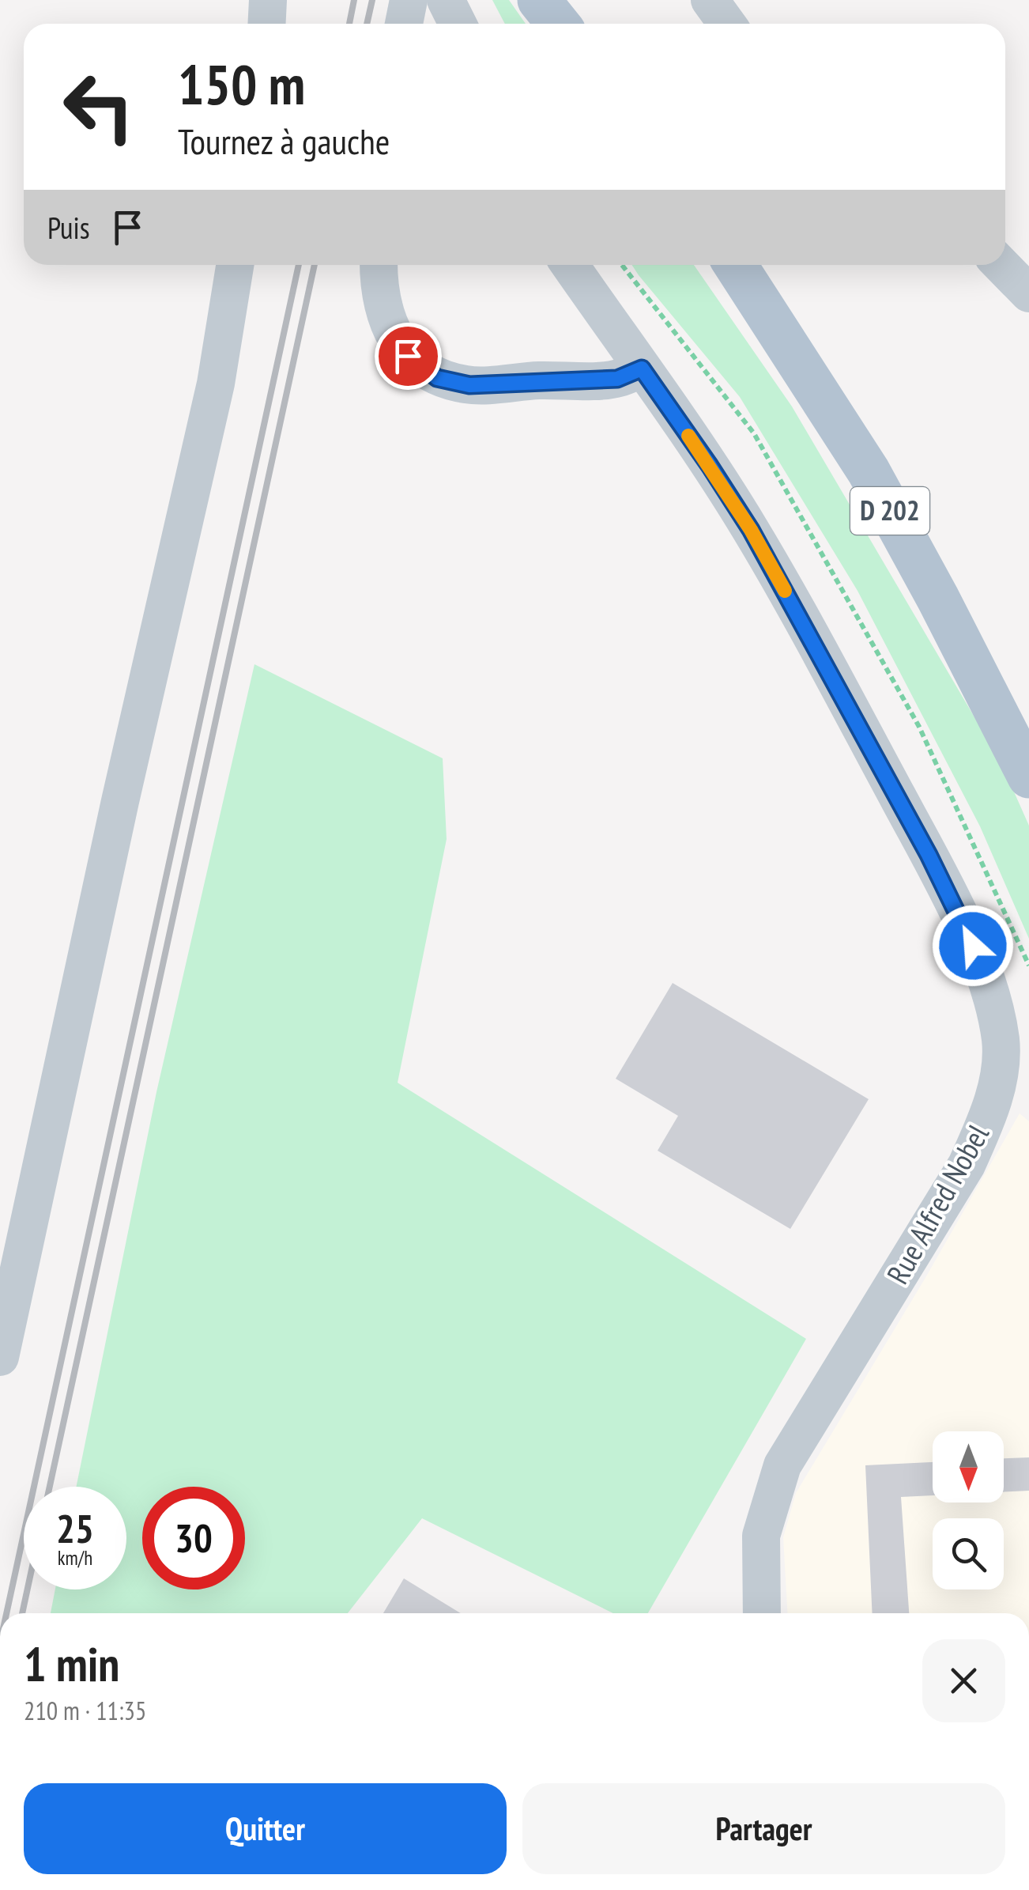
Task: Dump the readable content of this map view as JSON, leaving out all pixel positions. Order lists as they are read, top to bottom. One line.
{"streets":{"main road":["D 202"],"street":["Rue Alfred Nobel"]},"north":"bottom","page":{"turn":["150 m","Tournez à gauche"],"then":"Puis","speed":"25 km/h","limit":"30","heading":["1 min","210 m · 11:35"],"buttons":["Quitter","Partager"]}}
